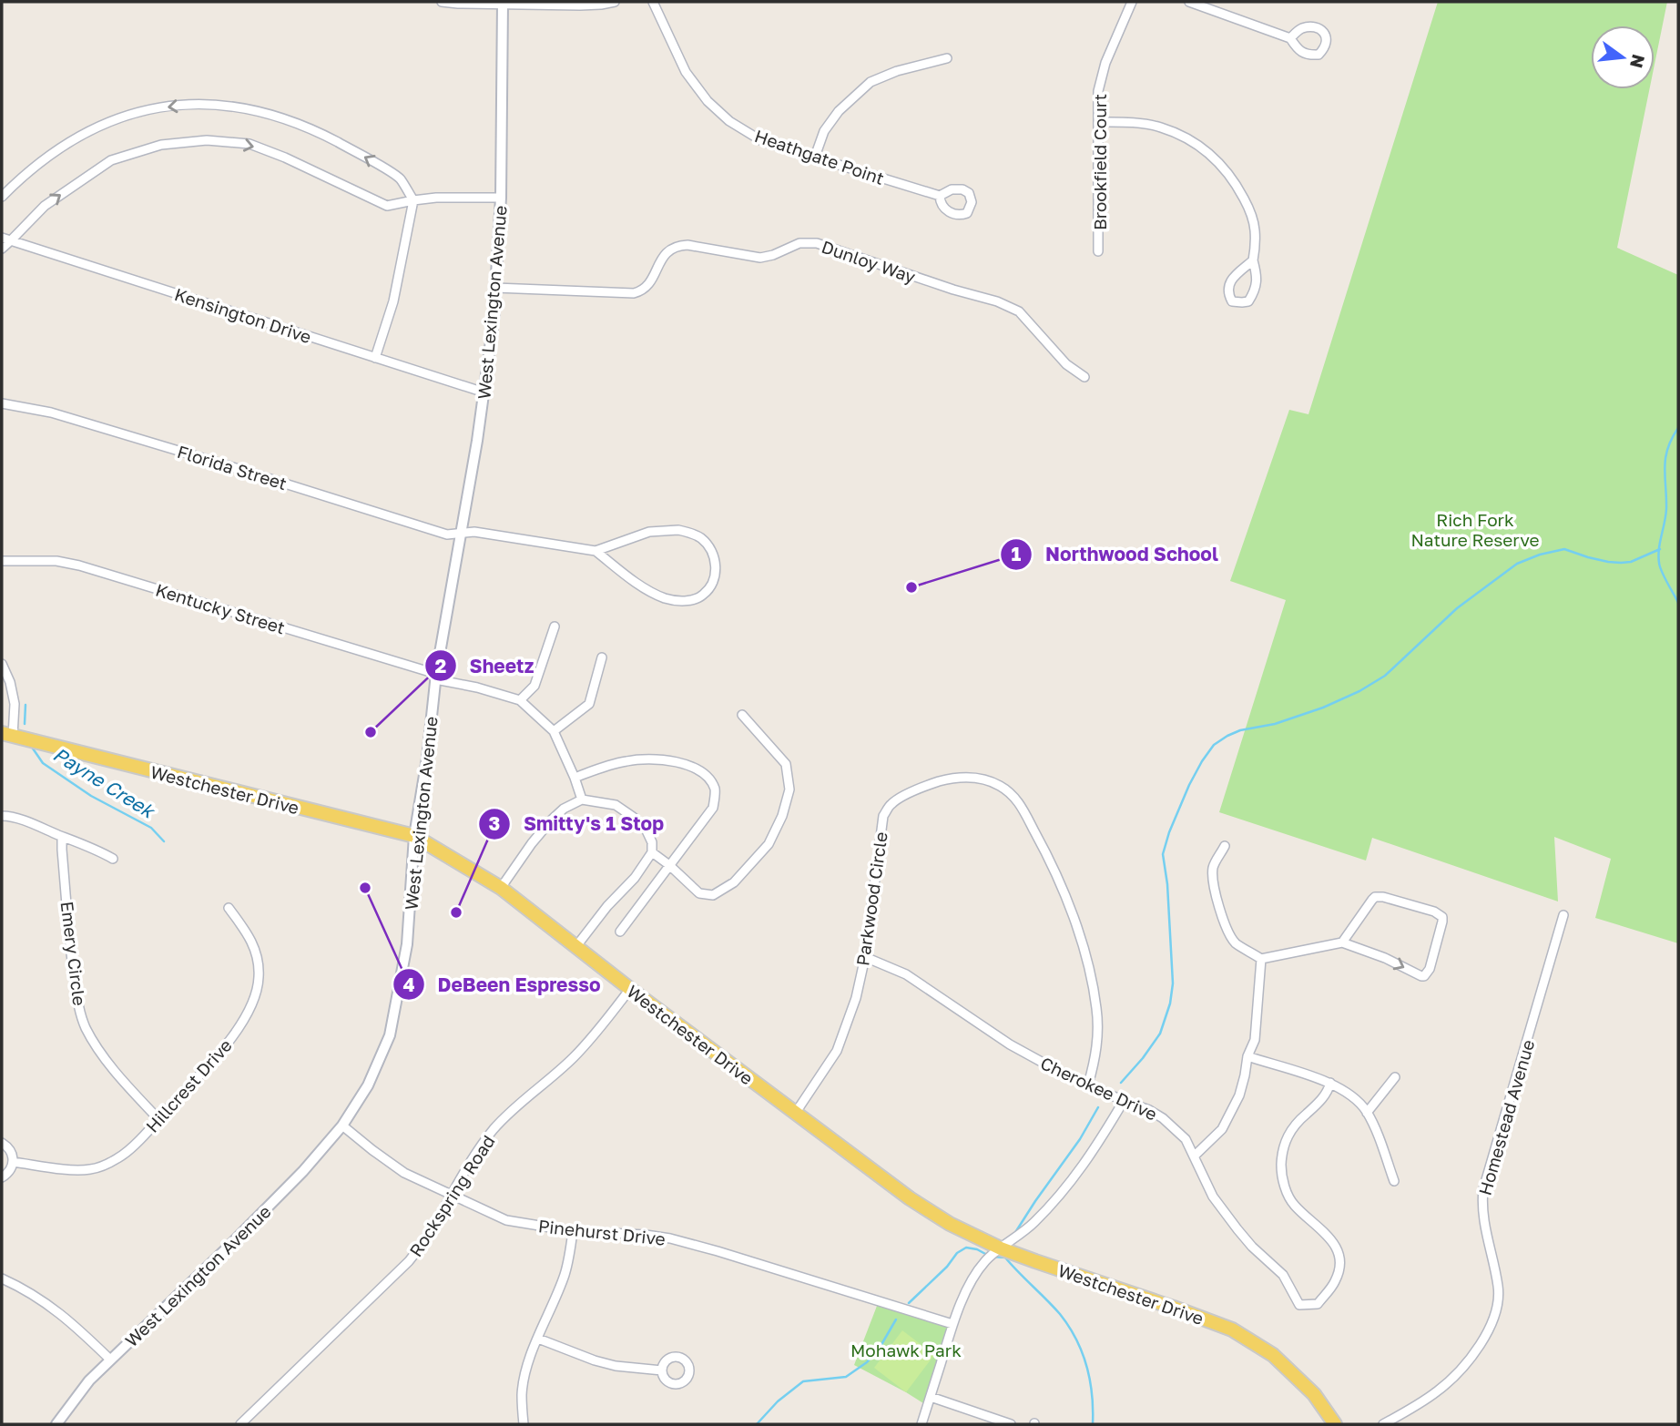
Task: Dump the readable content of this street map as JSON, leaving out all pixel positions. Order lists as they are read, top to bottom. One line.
{"streets":{"main road":["Westchester Drive"],"street":["Heathgate Point","Brookfield Court","Dunloy Way","West Lexington Avenue","Kensington Drive","Florida Street","Kentucky Street","Parkwood Circle","Emery Circle","Hillcrest Drive","Cherokee Drive","Homestead Avenue","Rockspring Road","Pinehurst Drive"]},"crossings":[["Dunloy Way","West Lexington Avenue"],["West Lexington Avenue","Kensington Drive"],["West Lexington Avenue","Florida Street"],["West Lexington Avenue","Kentucky Street"],["West Lexington Avenue","Westchester Drive"],["West Lexington Avenue","Pinehurst Drive"],["Westchester Drive","Parkwood Circle"],["Westchester Drive","Rockspring Road"],["Parkwood Circle","Cherokee Drive"],["Emery Circle","Hillcrest Drive"],["Rockspring Road","Pinehurst Drive"]],"water":["Payne Creek"],"parks":["Rich Fork Nature Reserve","Mohawk Park"],"places":["Northwood School","Sheetz","DeBeen Espresso","Smitty's 1 Stop"],"north":"right"}
